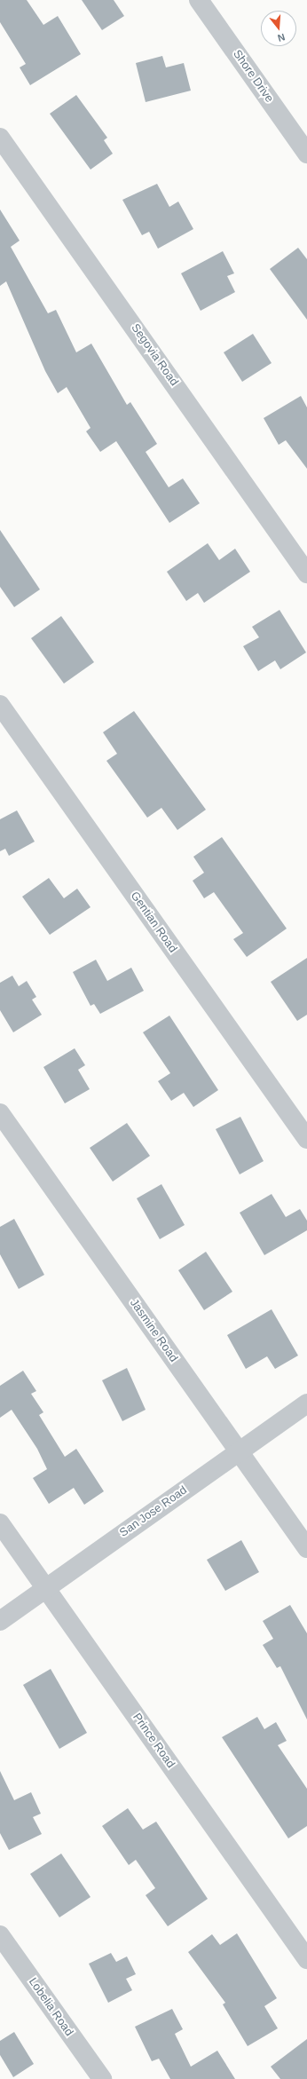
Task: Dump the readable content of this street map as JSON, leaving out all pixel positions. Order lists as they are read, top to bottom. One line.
{"streets":{"street":["Shore Drive","Segovia Road","Gentian Road","Jasmine Road","San Jose Road","Prince Road","Lobelia Road"]},"crossings":[["Jasmine Road","San Jose Road"],["San Jose Road","Prince Road"]],"north":"bottom"}
